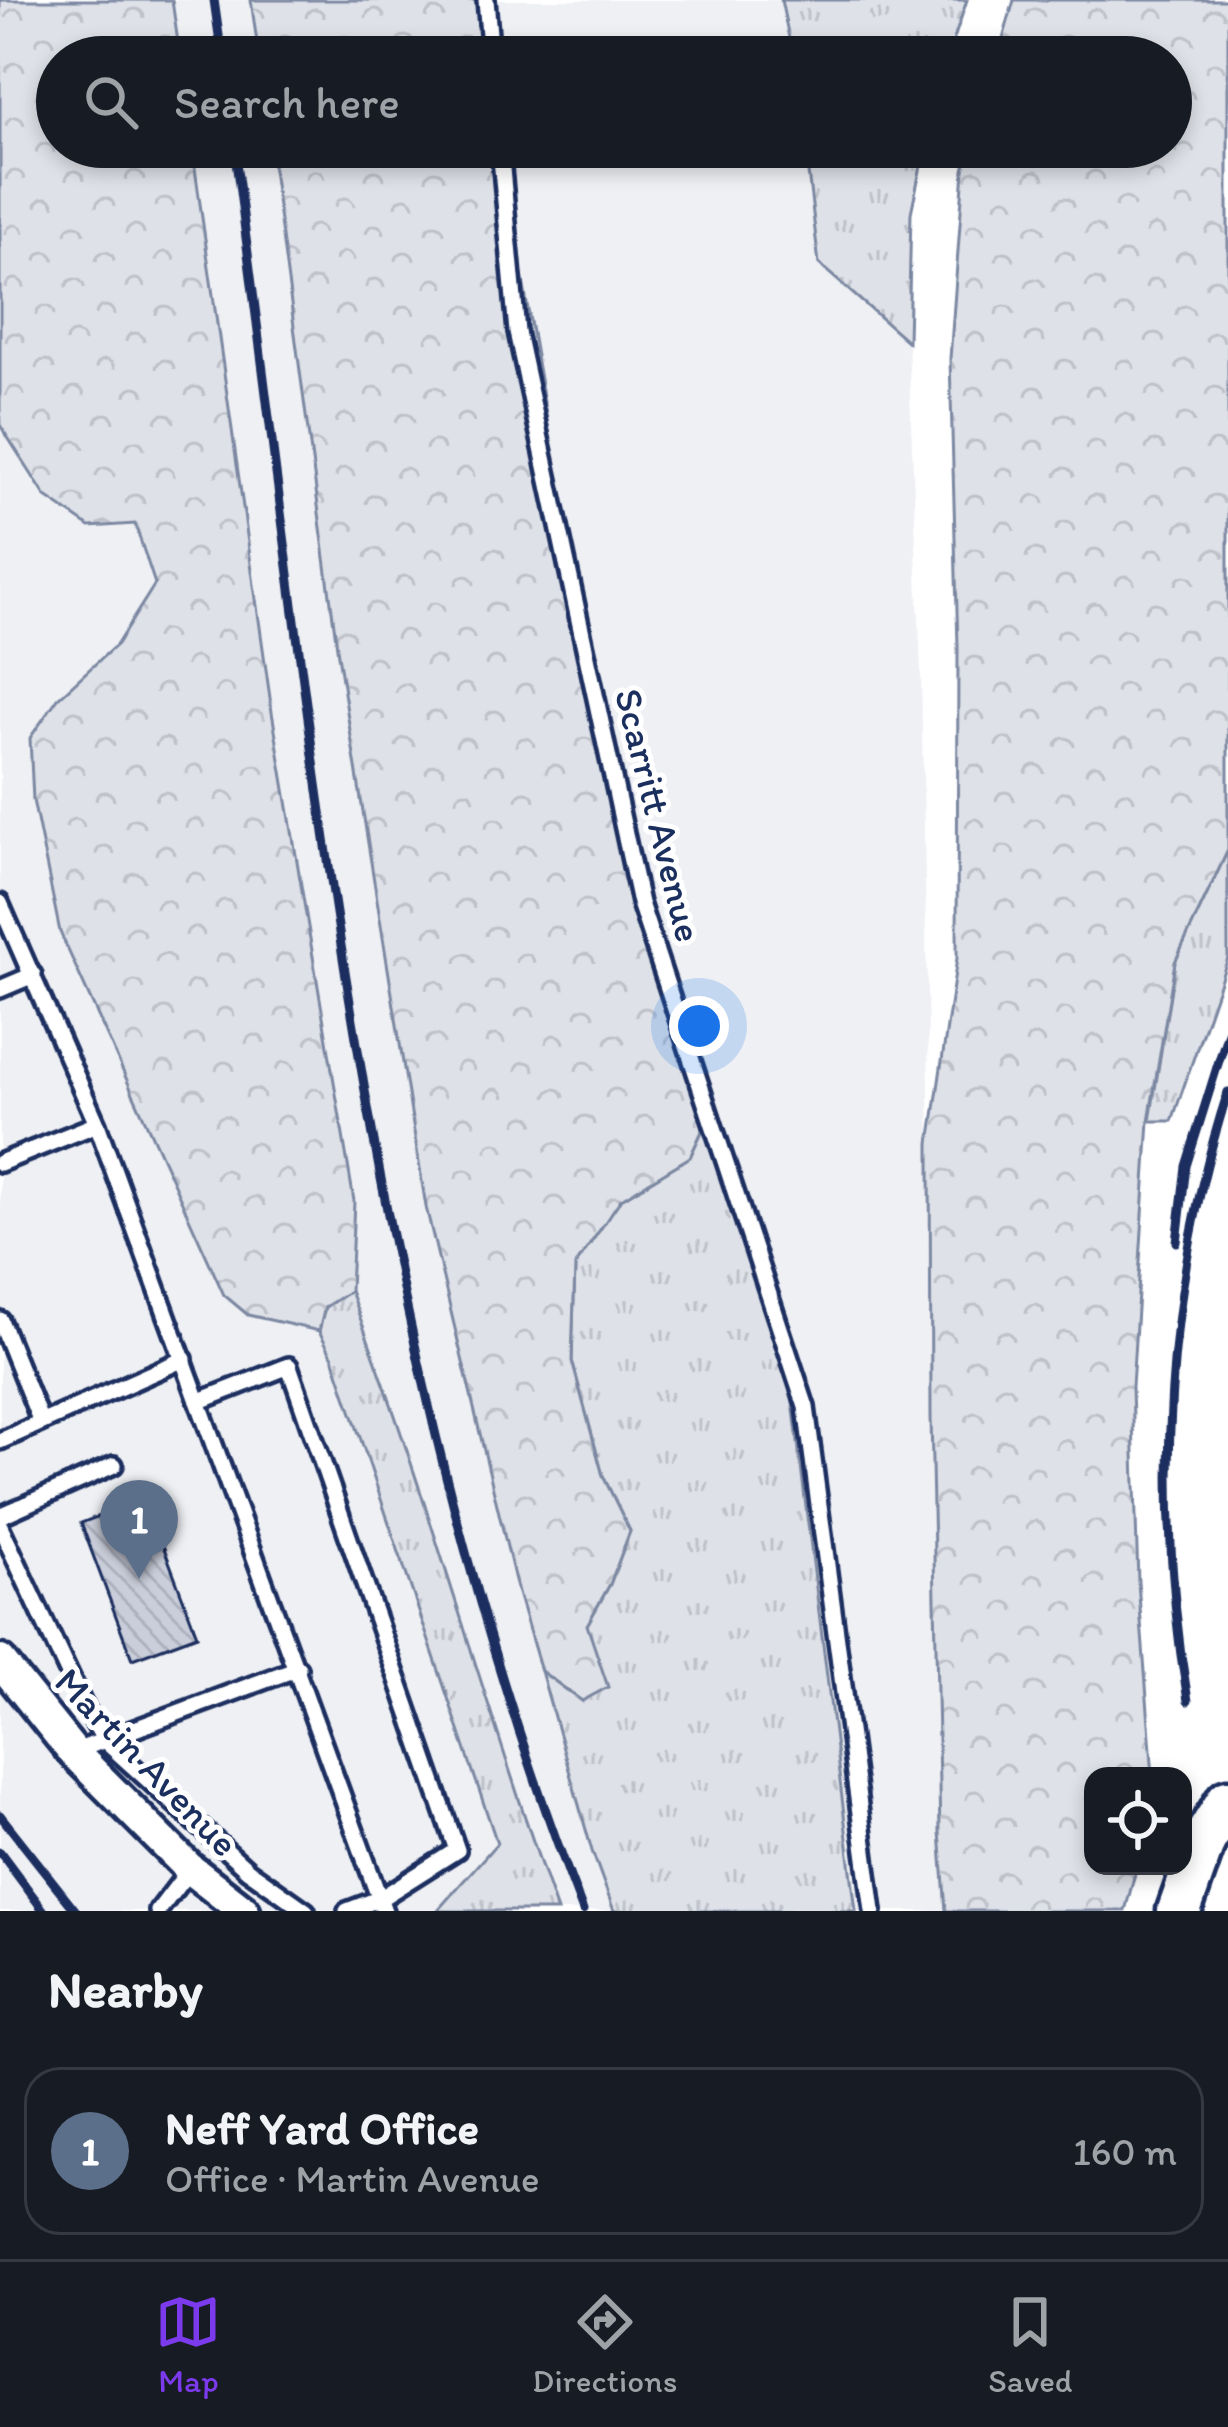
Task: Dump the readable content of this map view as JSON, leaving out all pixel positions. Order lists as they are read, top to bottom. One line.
{"streets":{"street":["Martin Avenue"],"lane":["Scarritt Avenue"]},"page":{"search":"Search here","pins":"1","heading":"Nearby","list":[{"mark":"1","name":"Neff Yard Office","note":"Office · Martin Avenue","value":"160 m"}],"nav":["Map","Directions","Saved"]}}
